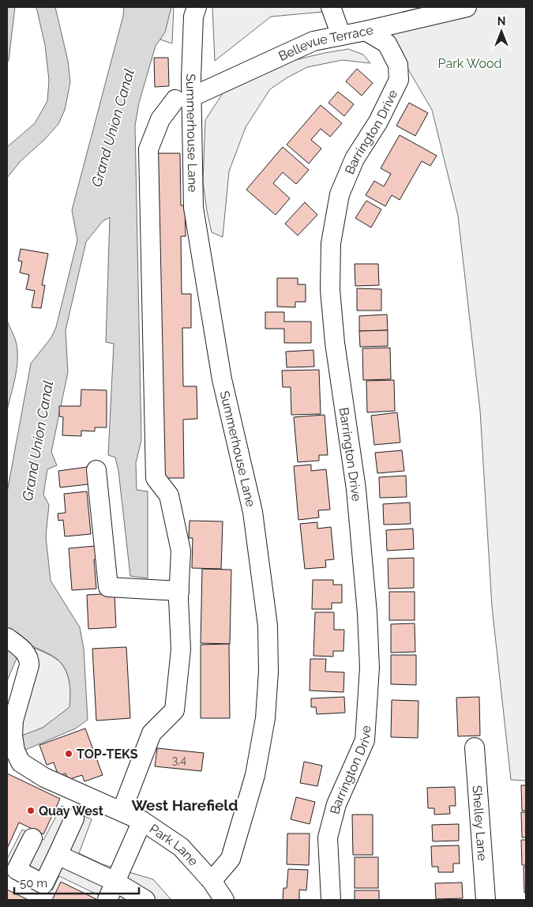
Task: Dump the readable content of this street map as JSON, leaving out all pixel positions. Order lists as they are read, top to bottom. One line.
{"streets":{"street":["Bellevue Terrace","Barrington Drive","Summerhouse Lane","Shelley Lane","Park Lane"]},"crossings":[["Bellevue Terrace","Barrington Drive"],["Bellevue Terrace","Summerhouse Lane"],["Summerhouse Lane","Park Lane"]],"districts":["West Harefield"],"water":["Grand Union Canal"],"parks":["Park Wood"],"places":["TOP-TEKS","Quay West"],"house_numbers":["3,4"],"scale_bar":"50 m","north":"top"}
